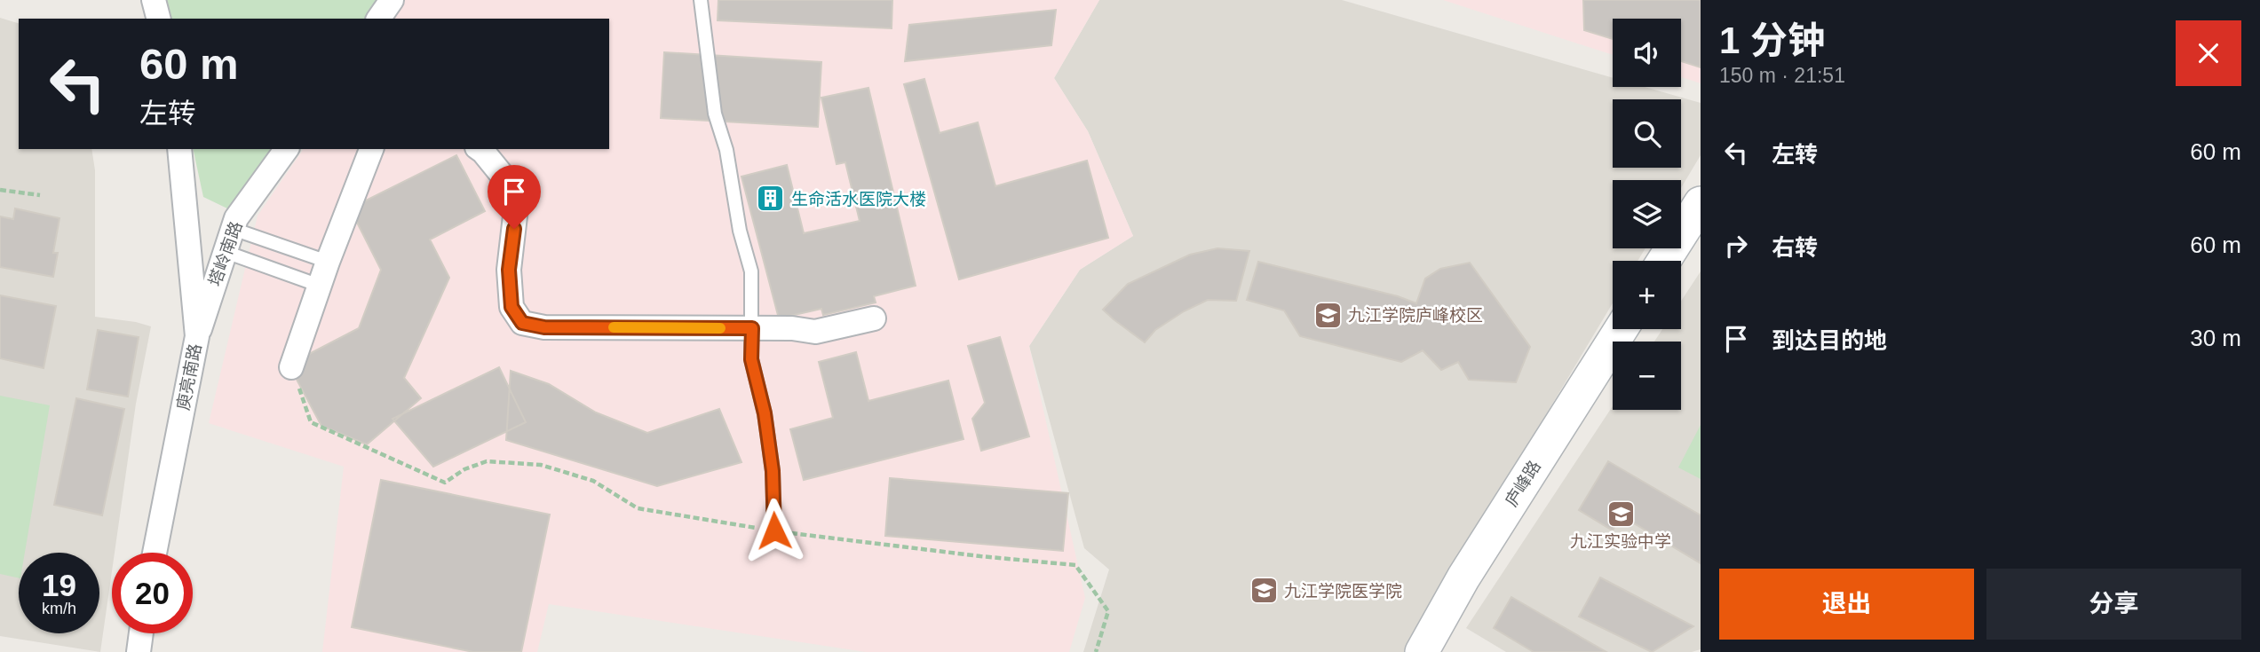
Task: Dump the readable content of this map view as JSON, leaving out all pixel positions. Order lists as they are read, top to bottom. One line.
{"streets":{"main road":["庐峰路"],"street":["塔岭南路","庾亮南路"]},"crossings":[["塔岭南路","庾亮南路"]],"places":{"building":["生命活水医院大楼"],"school or university":["九江学院庐峰校区","九江实验中学","九江学院医学院"]},"page":{"heading":["1 分钟","150 m · 21:51"],"map_buttons":["+","−"],"turn":["60 m","左转"],"list":[{"name":"左转","value":"60 m"},{"name":"右转","value":"60 m"},{"name":"到达目的地","value":"30 m"}],"speed":"19 km/h","limit":"20","buttons":["退出","分享"]}}
